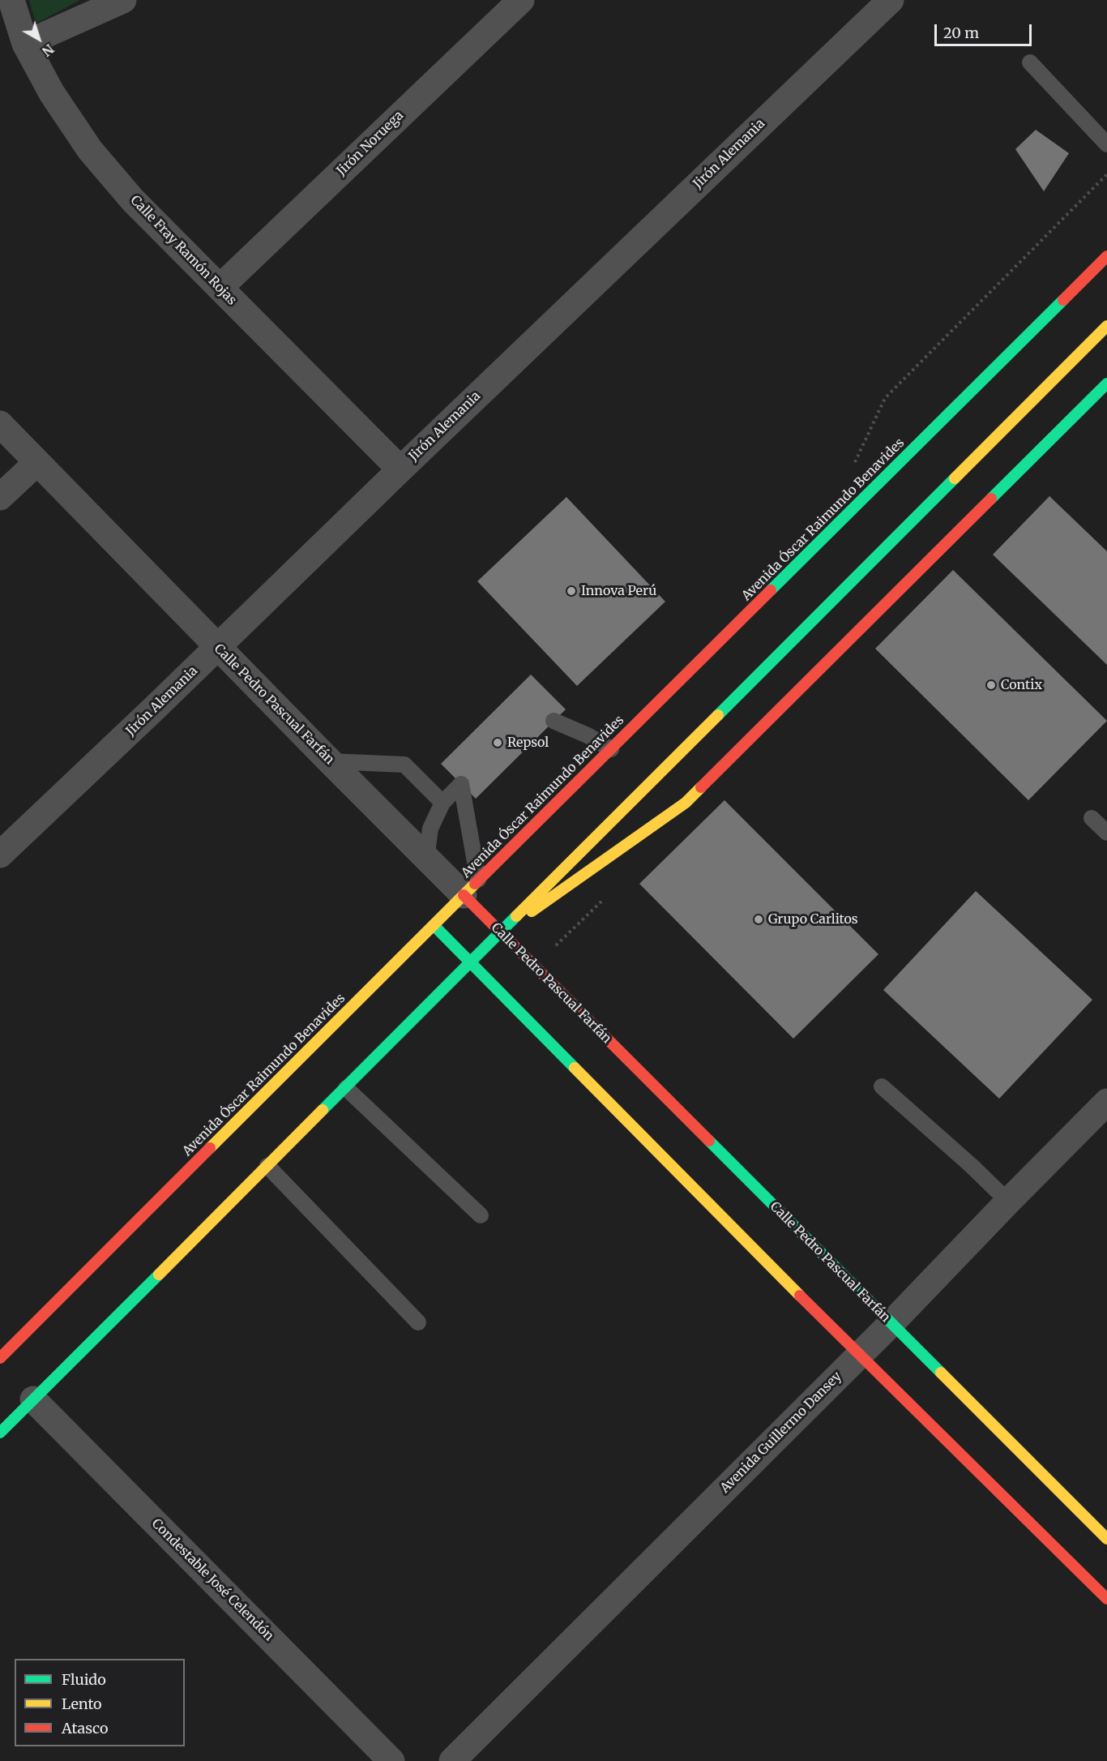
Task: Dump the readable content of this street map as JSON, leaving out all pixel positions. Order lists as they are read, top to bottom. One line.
{"streets":{"main road":["Avenida Óscar Raimundo Benavides","Calle Pedro Pascual Farfán"],"street":["Jirón Noruega","Jirón Alemania","Calle Fray Ramón Rojas","Avenida Guillermo Dansey","Condestable José Celendón"]},"crossings":[["Jirón Noruega","Calle Fray Ramón Rojas"],["Jirón Alemania","Calle Fray Ramón Rojas"],["Jirón Alemania","Calle Pedro Pascual Farfán"],["Avenida Óscar Raimundo Benavides","Calle Pedro Pascual Farfán"],["Calle Pedro Pascual Farfán","Avenida Guillermo Dansey"]],"places":["Innova Perú","Contix","Repsol","Grupo Carlitos"],"legend":["Fluido","Lento","Atasco"],"scale_bar":"20 m","north":"bottom right"}
